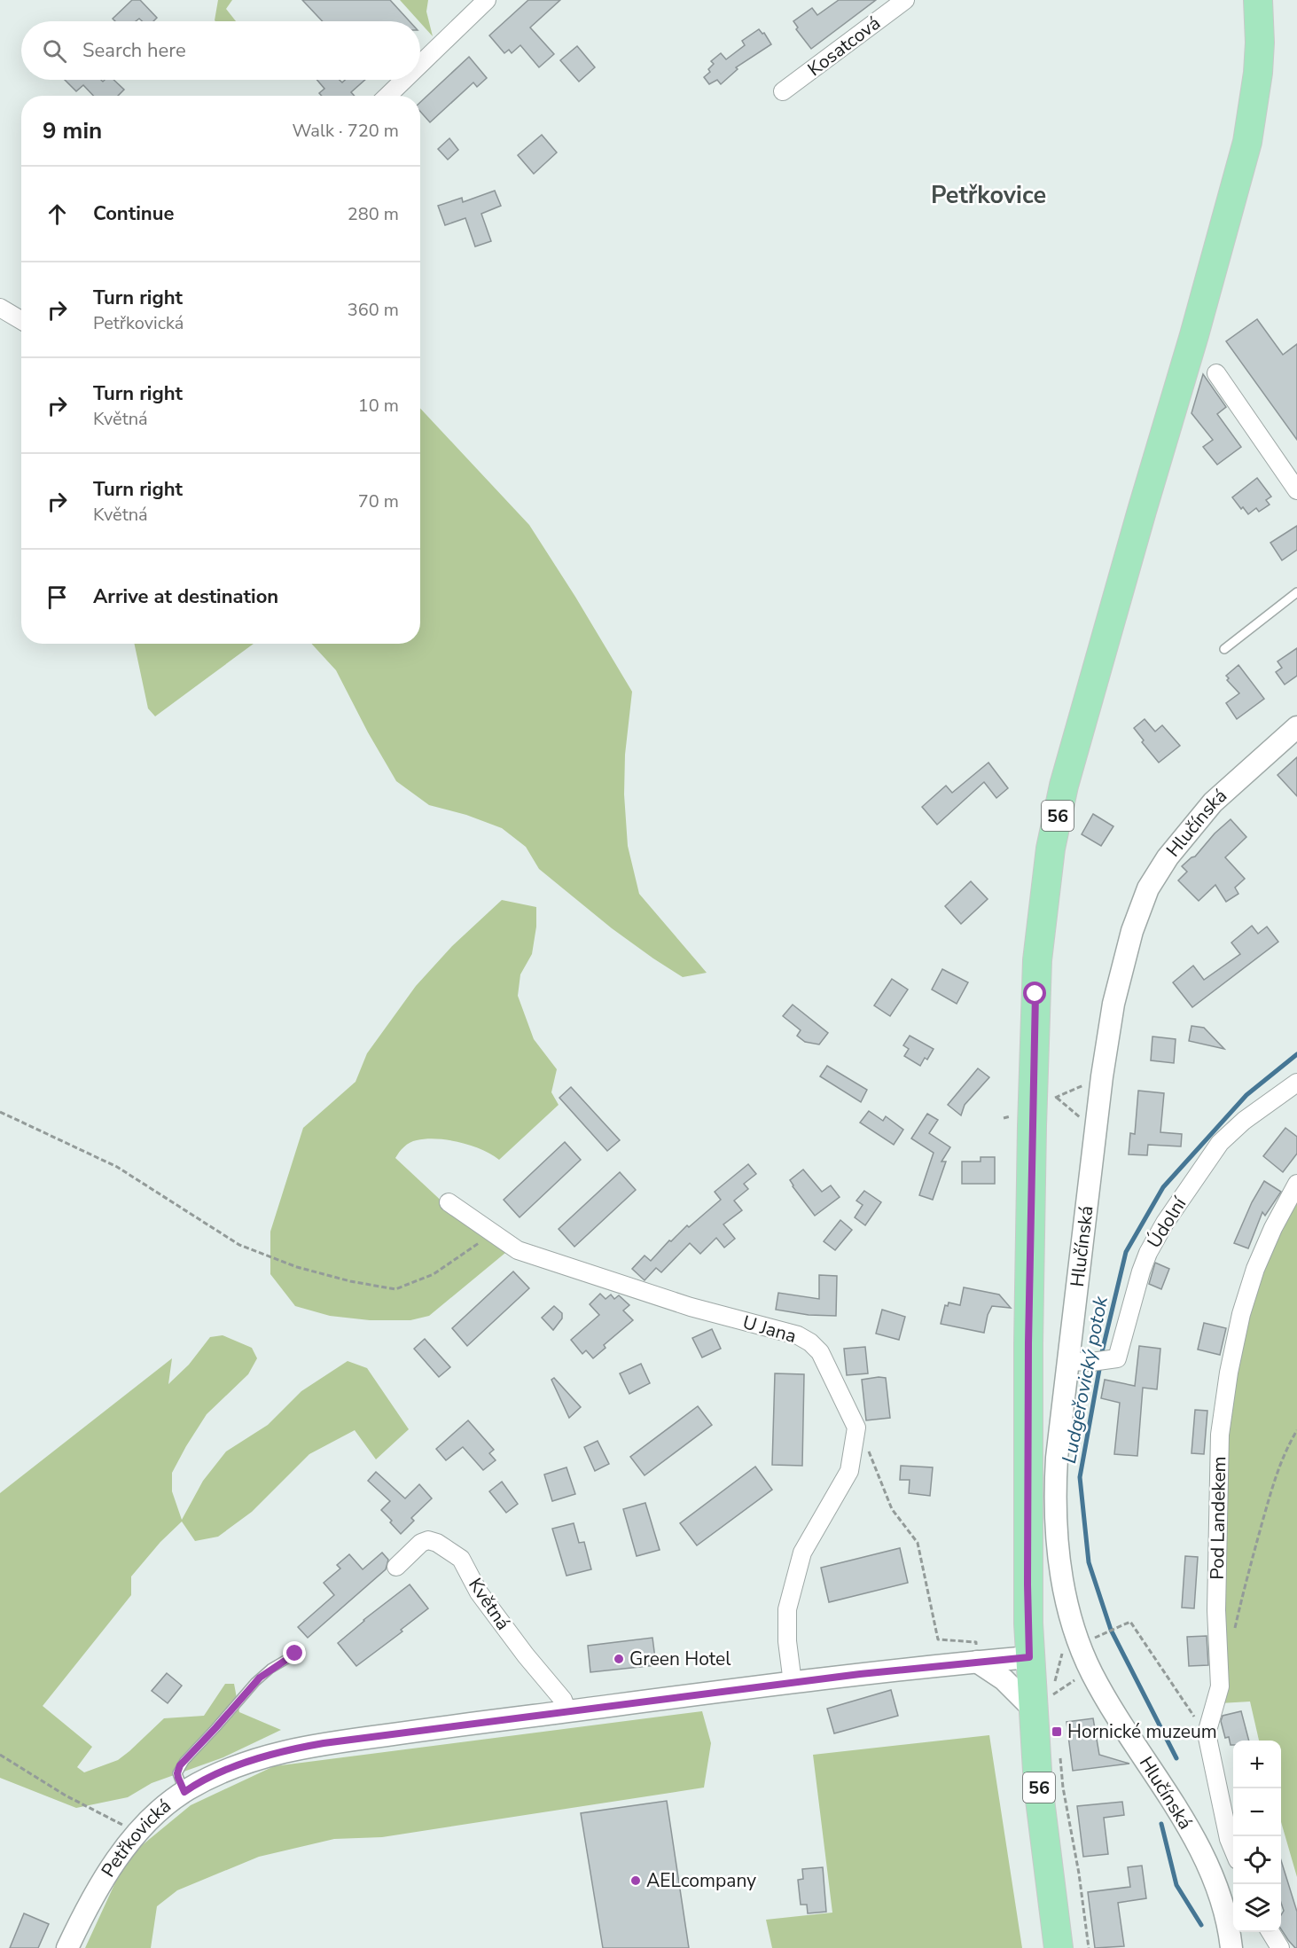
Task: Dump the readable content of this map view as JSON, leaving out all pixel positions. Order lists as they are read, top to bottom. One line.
{"streets":{"main road":["56"],"street":["Kosatcová","Hlučínská","Údolní","U Jana","Pod Landekem","Květná","Petřkovická"]},"crossings":[["56","Petřkovická"],["Hlučínská","Údolní"],["Květná","Petřkovická"]],"districts":["Petřkovice"],"water":["Ludgeřovický potok"],"places":{"other":["Green Hotel","AELcompany"],"transit":["Hornické muzeum"]},"page":{"search":"Search here","heading":["9 min","Walk · 720 m"],"list":[["Continue","280 m"],["Turn right","Petřkovická","360 m"],["Turn right","Květná","10 m"],["Turn right","Květná","70 m"],"Arrive at destination"],"map_buttons":["+","−"]}}
